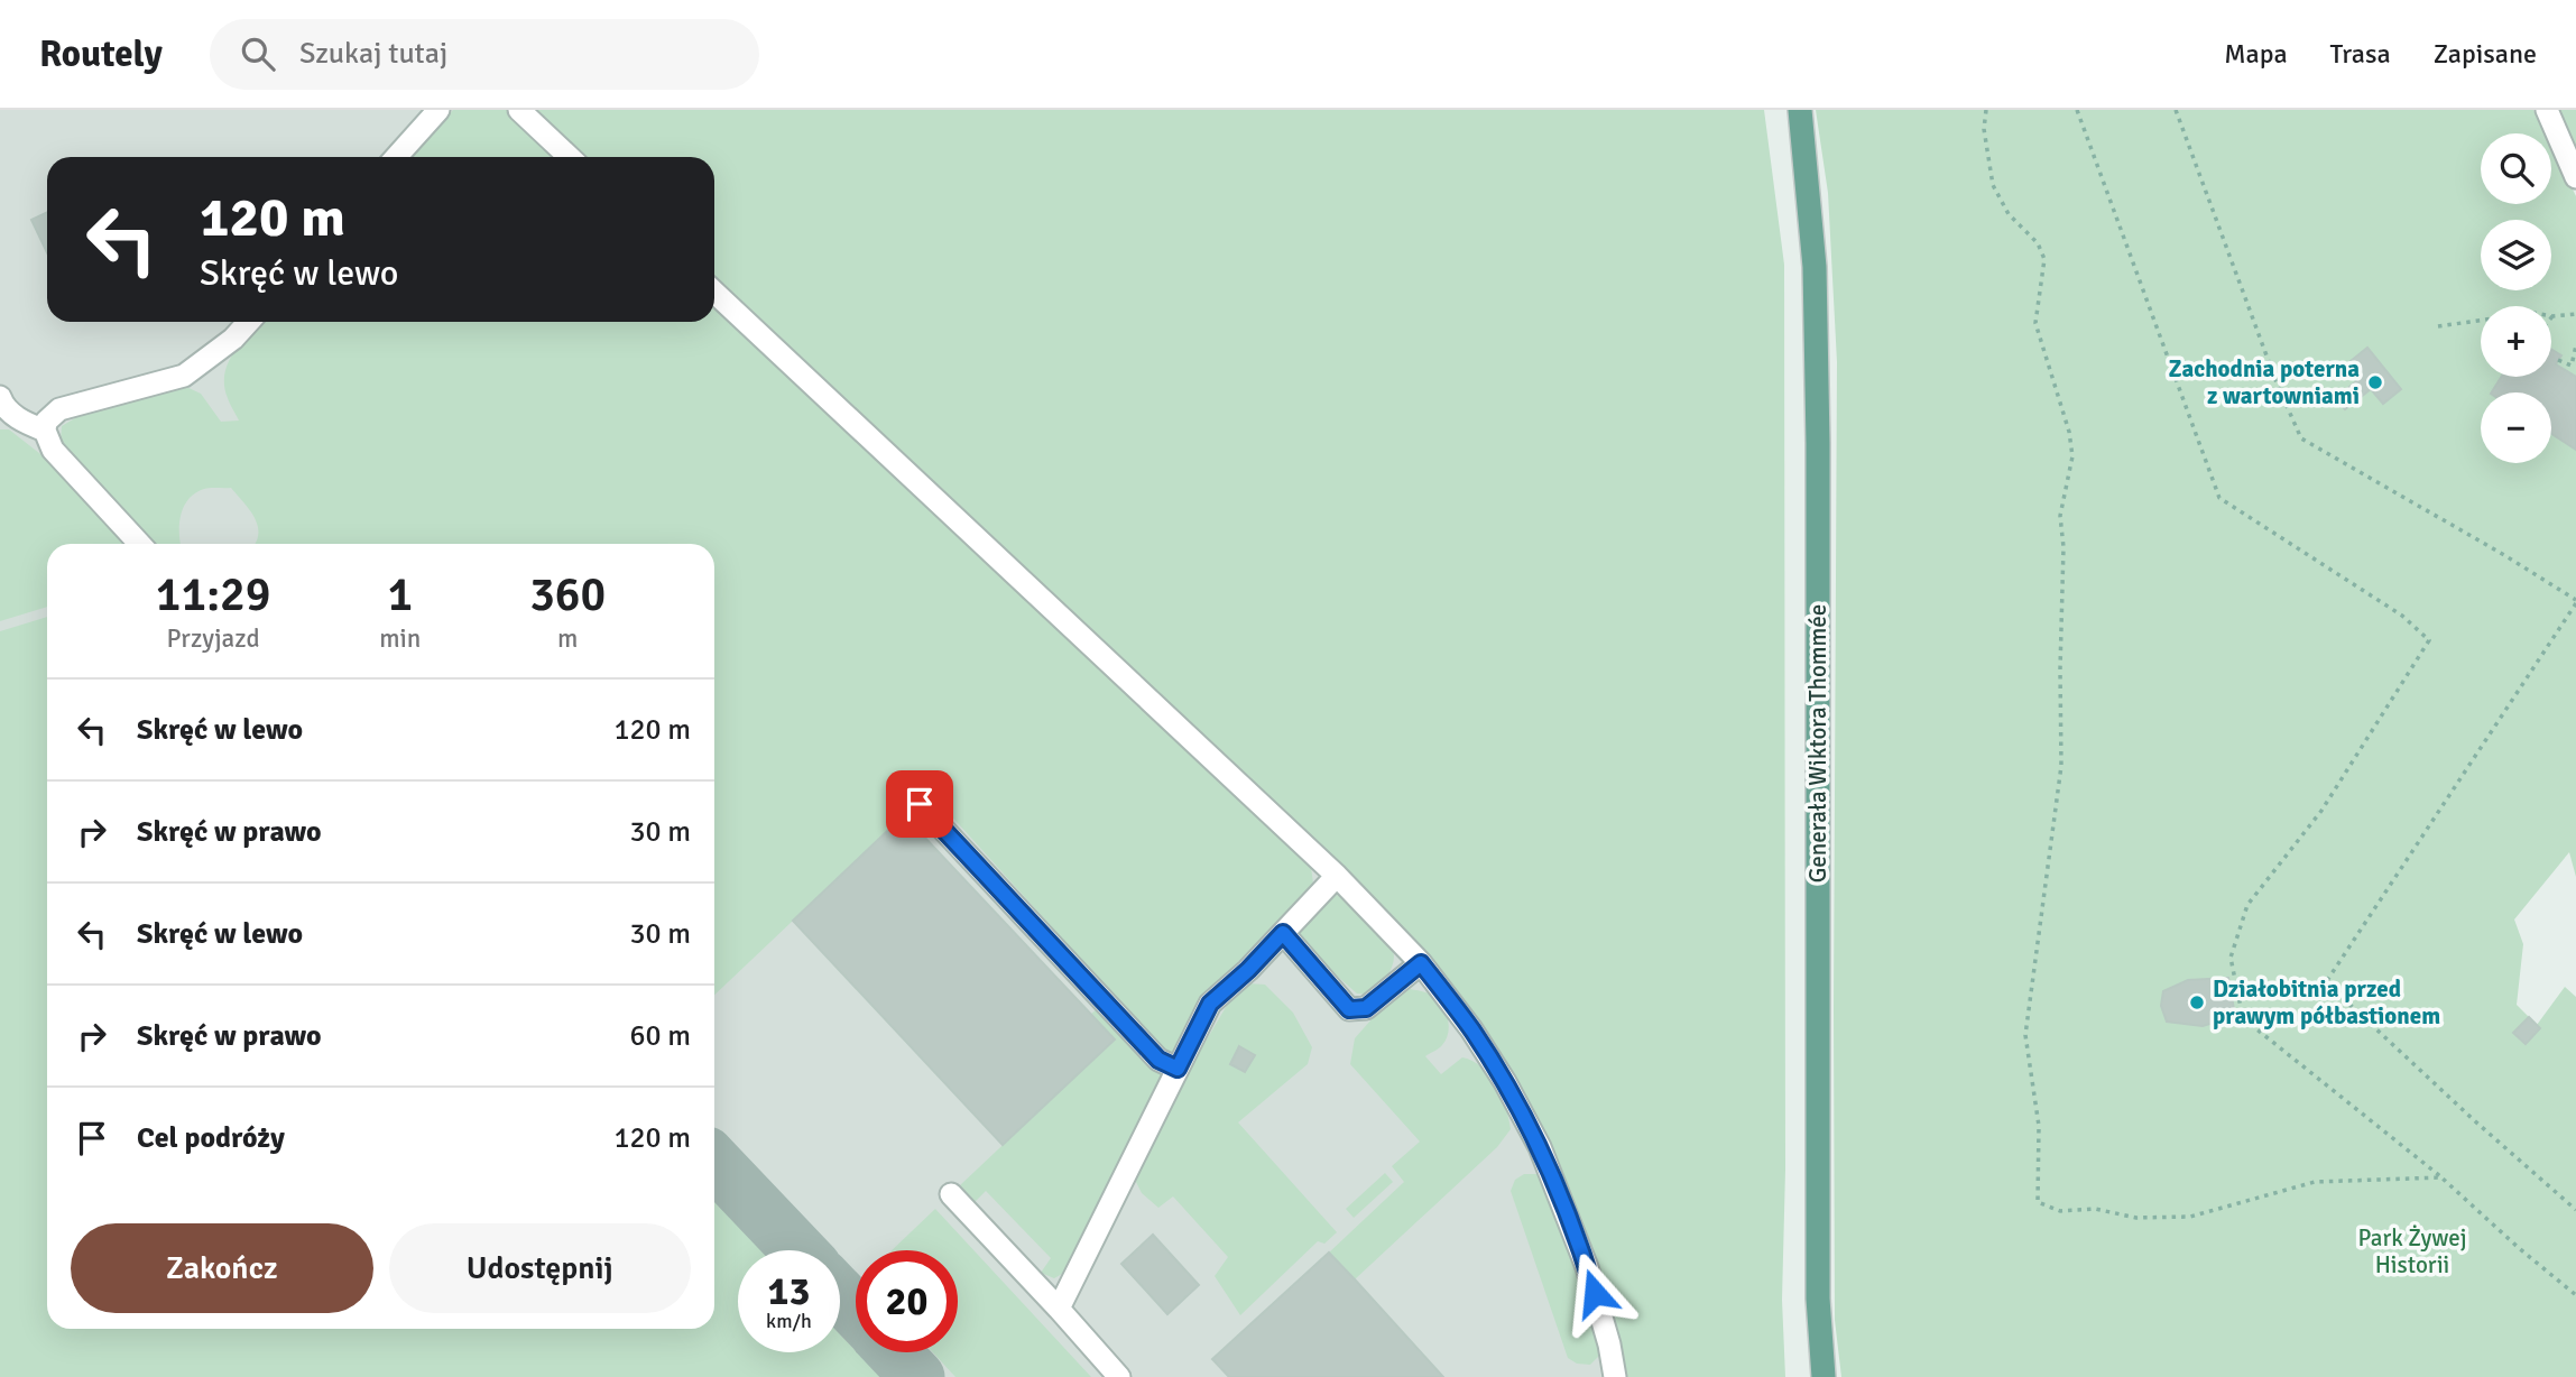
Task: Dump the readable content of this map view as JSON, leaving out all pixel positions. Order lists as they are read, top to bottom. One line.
{"streets":{"main road":["Generała Wiktora Thommée"]},"parks":["Park Żywej Historii"],"places":["Zachodnia poterna z wartowniami","Działobitnia przed prawym półbastionem"],"page":{"header":"Routely","search":"Szukaj tutaj","nav":["Mapa","Trasa","Zapisane"],"map_buttons":["+","−"],"turn":["120 m","Skręć w lewo"],"eta":["11:29","Przyjazd","1","min","360","m"],"list":[{"name":"Skręć w lewo","value":"120 m"},{"name":"Skręć w prawo","value":"30 m"},{"name":"Skręć w lewo","value":"30 m"},{"name":"Skręć w prawo","value":"60 m"},{"name":"Cel podróży","value":"120 m"}],"buttons":["Zakończ","Udostępnij"],"speed":"13 km/h","limit":"20"}}
